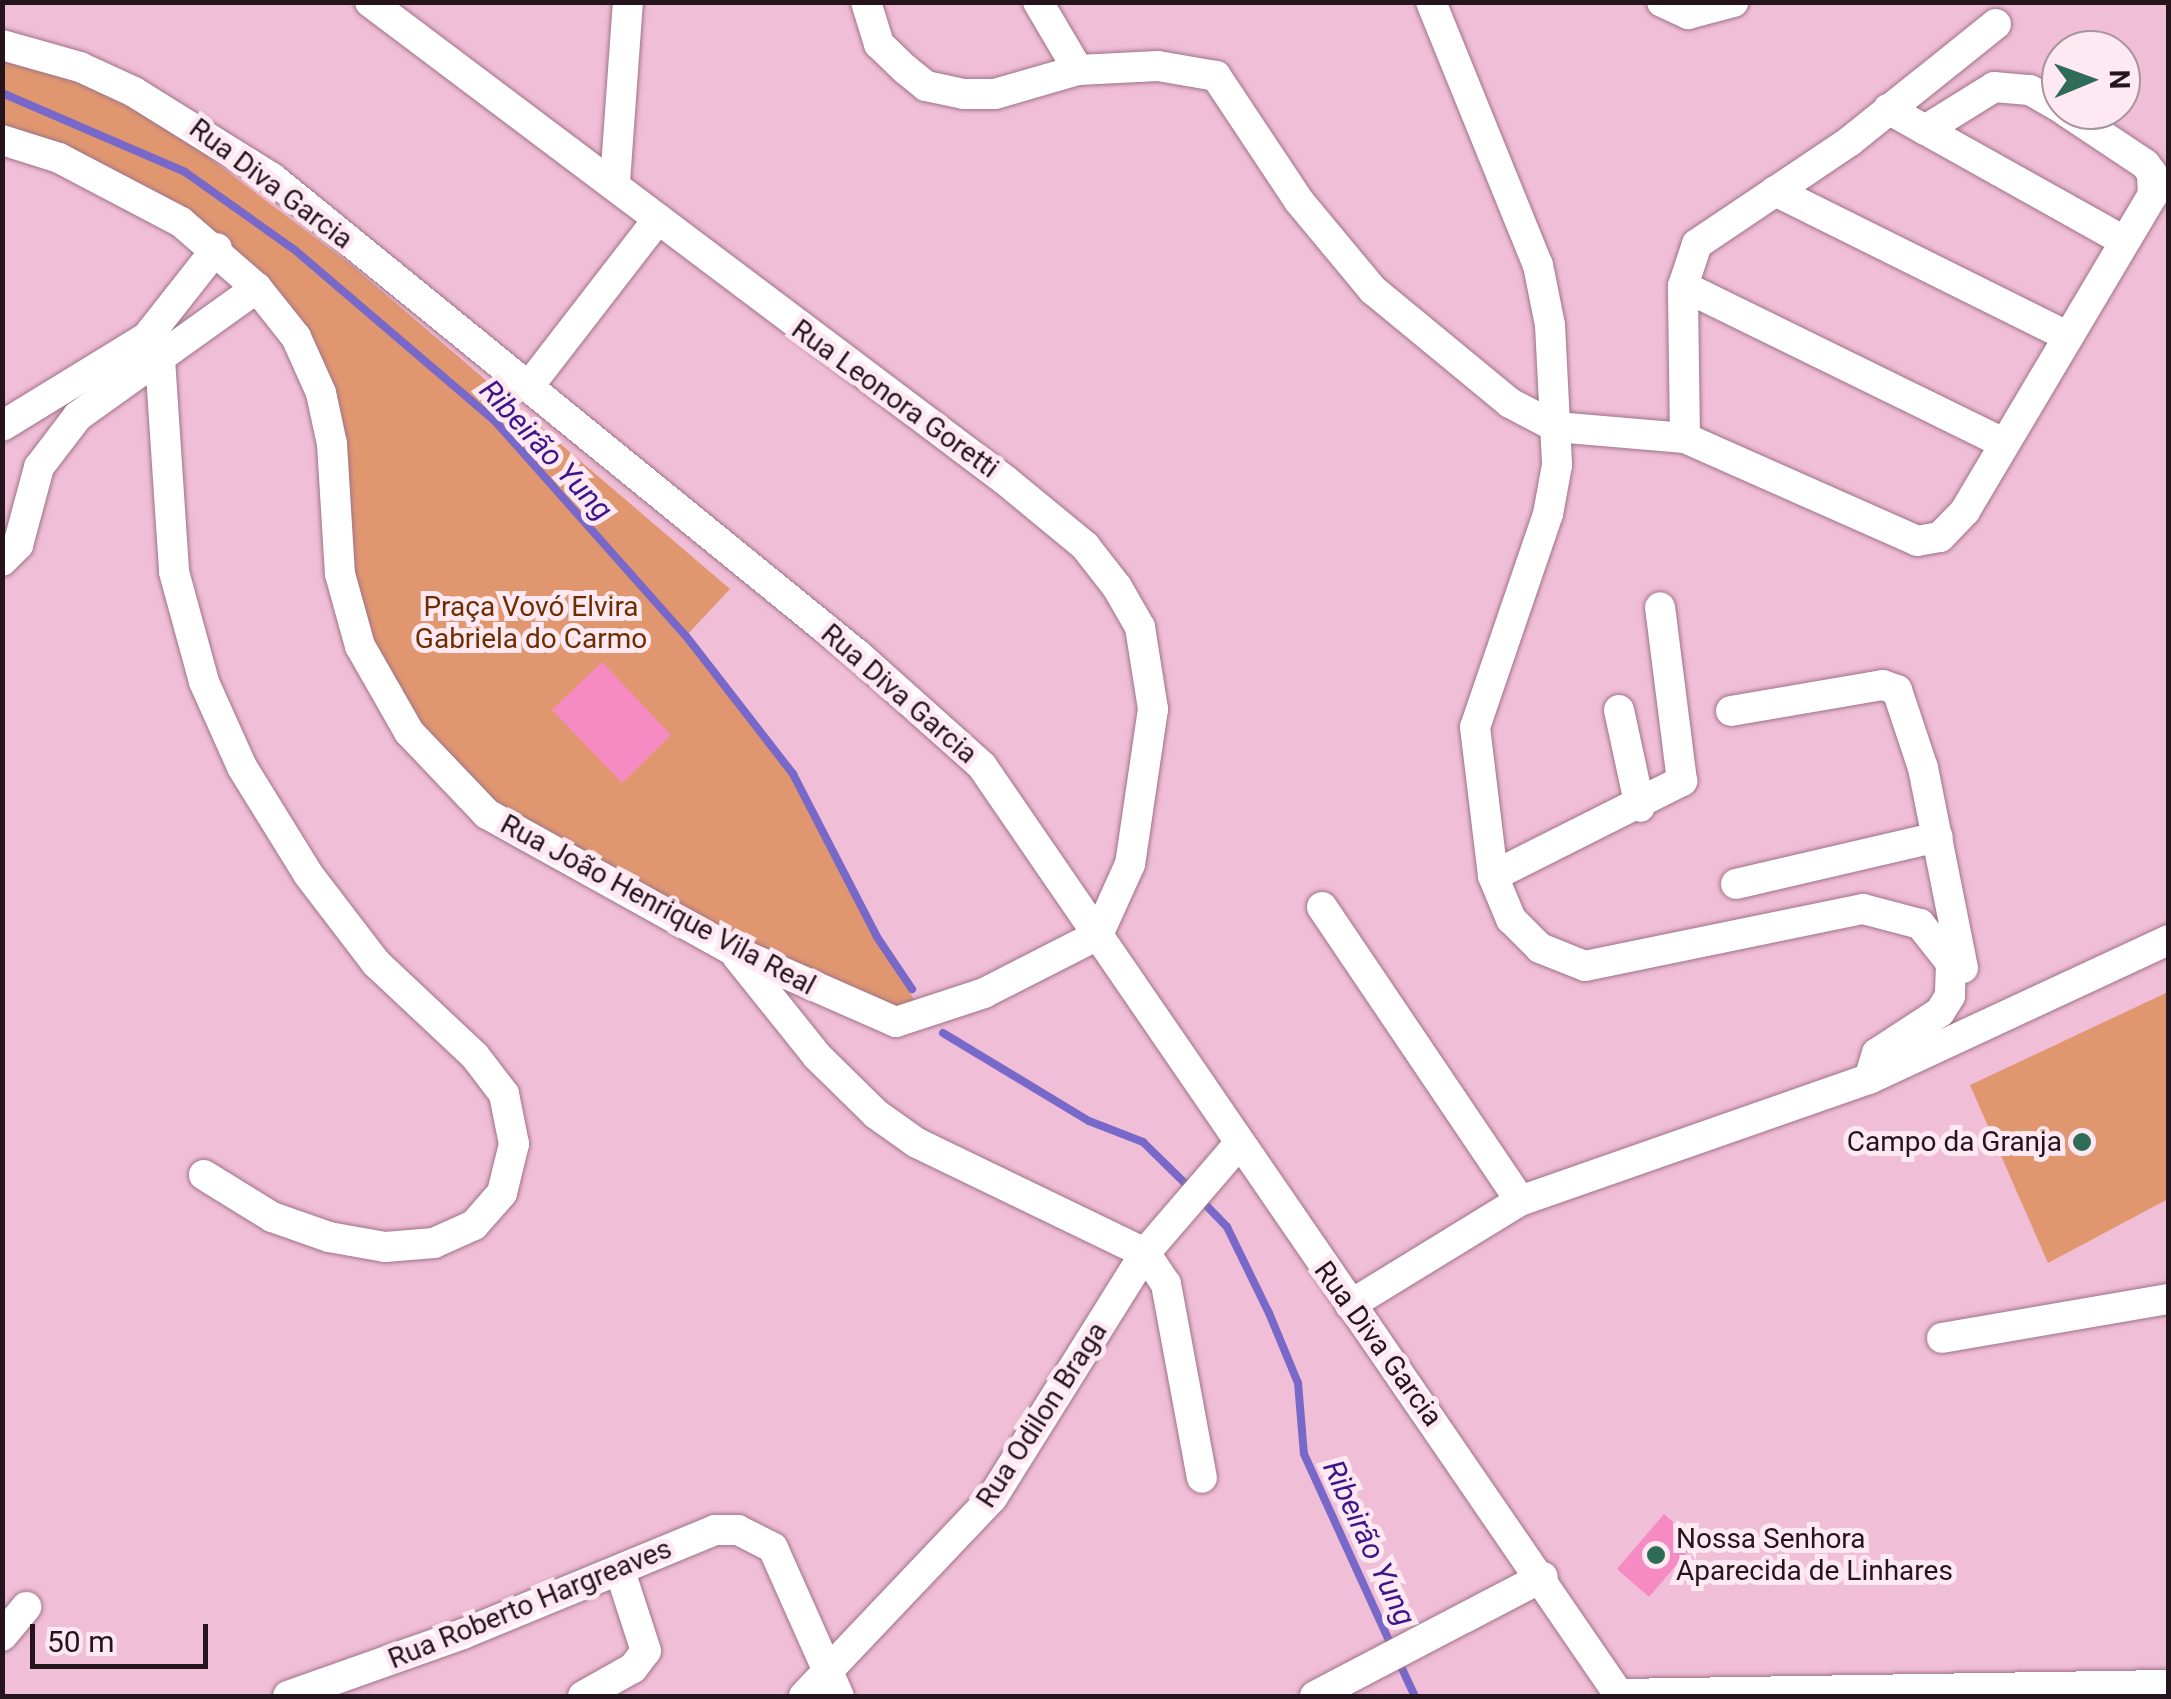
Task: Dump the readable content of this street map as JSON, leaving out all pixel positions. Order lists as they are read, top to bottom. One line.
{"streets":{"street":["Rua Diva Garcia","Rua Leonora Goretti","Rua João Henrique Vila Real","Rua Odilon Braga","Rua Roberto Hargreaves"]},"crossings":[["Rua Diva Garcia","Rua Leonora Goretti"],["Rua Diva Garcia","Rua João Henrique Vila Real"],["Rua Diva Garcia","Rua Odilon Braga"],["Rua Leonora Goretti","Rua João Henrique Vila Real"],["Rua Odilon Braga","Rua Roberto Hargreaves"]],"water":["Ribeirão Yung"],"parks":["Praça Vovó Elvira Gabriela do Carmo"],"places":["Campo da Granja","Nossa Senhora Aparecida de Linhares"],"scale_bar":"50 m","north":"right"}
